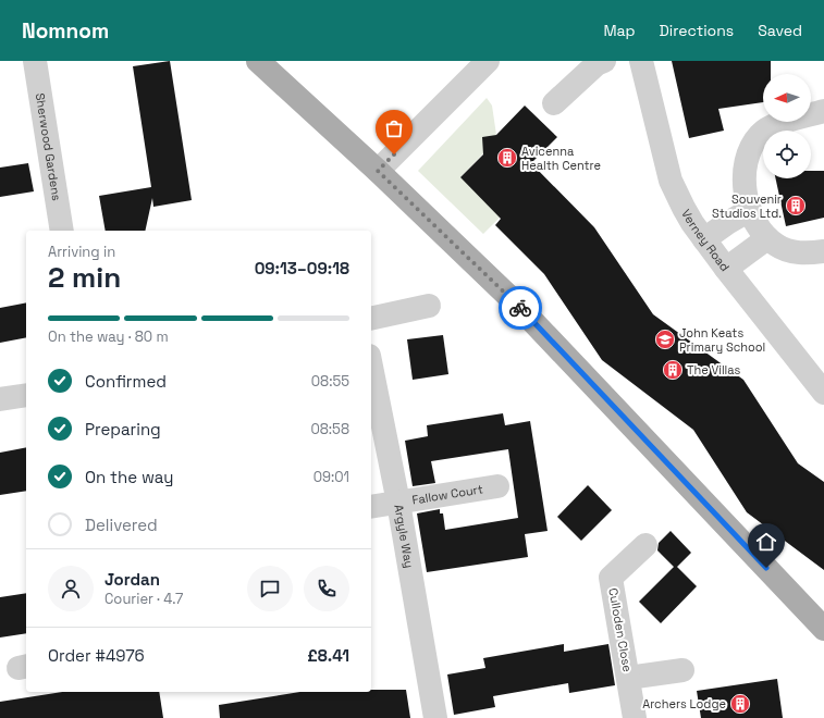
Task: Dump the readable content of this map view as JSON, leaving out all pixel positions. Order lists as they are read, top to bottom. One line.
{"streets":{"street":["Sherwood Gardens","Verney Road","Fallow Court","Argyle Way","Culloden Close"]},"crossings":[["Fallow Court","Argyle Way"]],"places":{"building":["Avicenna Health Centre","Souvenir Studios Ltd.","The Villas","Archers Lodge"],"school or university":["John Keats Primary School"]},"north":"left","page":{"header":"Nomnom","nav":["Map","Directions","Saved"],"heading":["2 min","Arriving in","09:13–09:18"],"panel":["Jordan","Courier · 4.7","Order #4976","£8.41"],"bar":"On the way · 80 m","list":[["Confirmed","08:55"],["Preparing","08:58"],["On the way","09:01"],"Delivered"]}}
